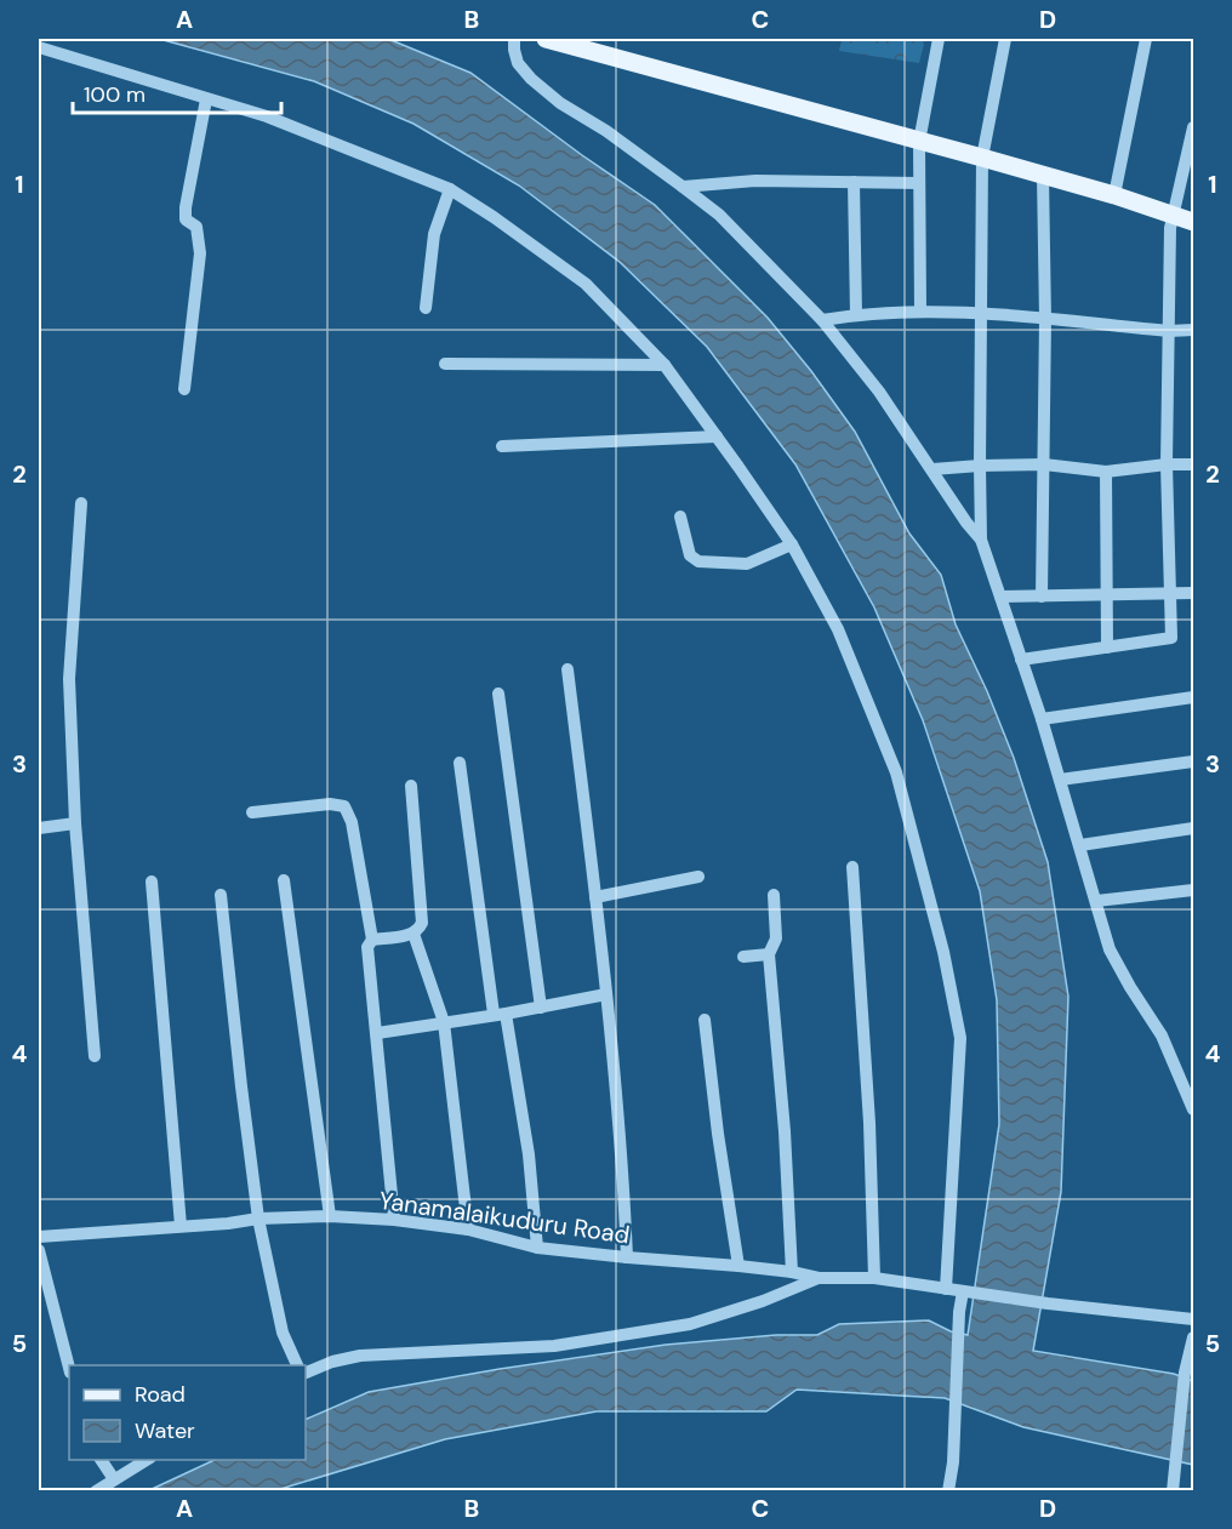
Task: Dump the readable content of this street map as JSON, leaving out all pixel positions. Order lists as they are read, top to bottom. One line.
{"streets":{"street":["Yanamalaikuduru Road"]},"legend":["Road","Water"],"scale_bar":"100 m","grid":{"columns":["A","B","C","D"],"rows":["1","2","3","4","5"]}}
